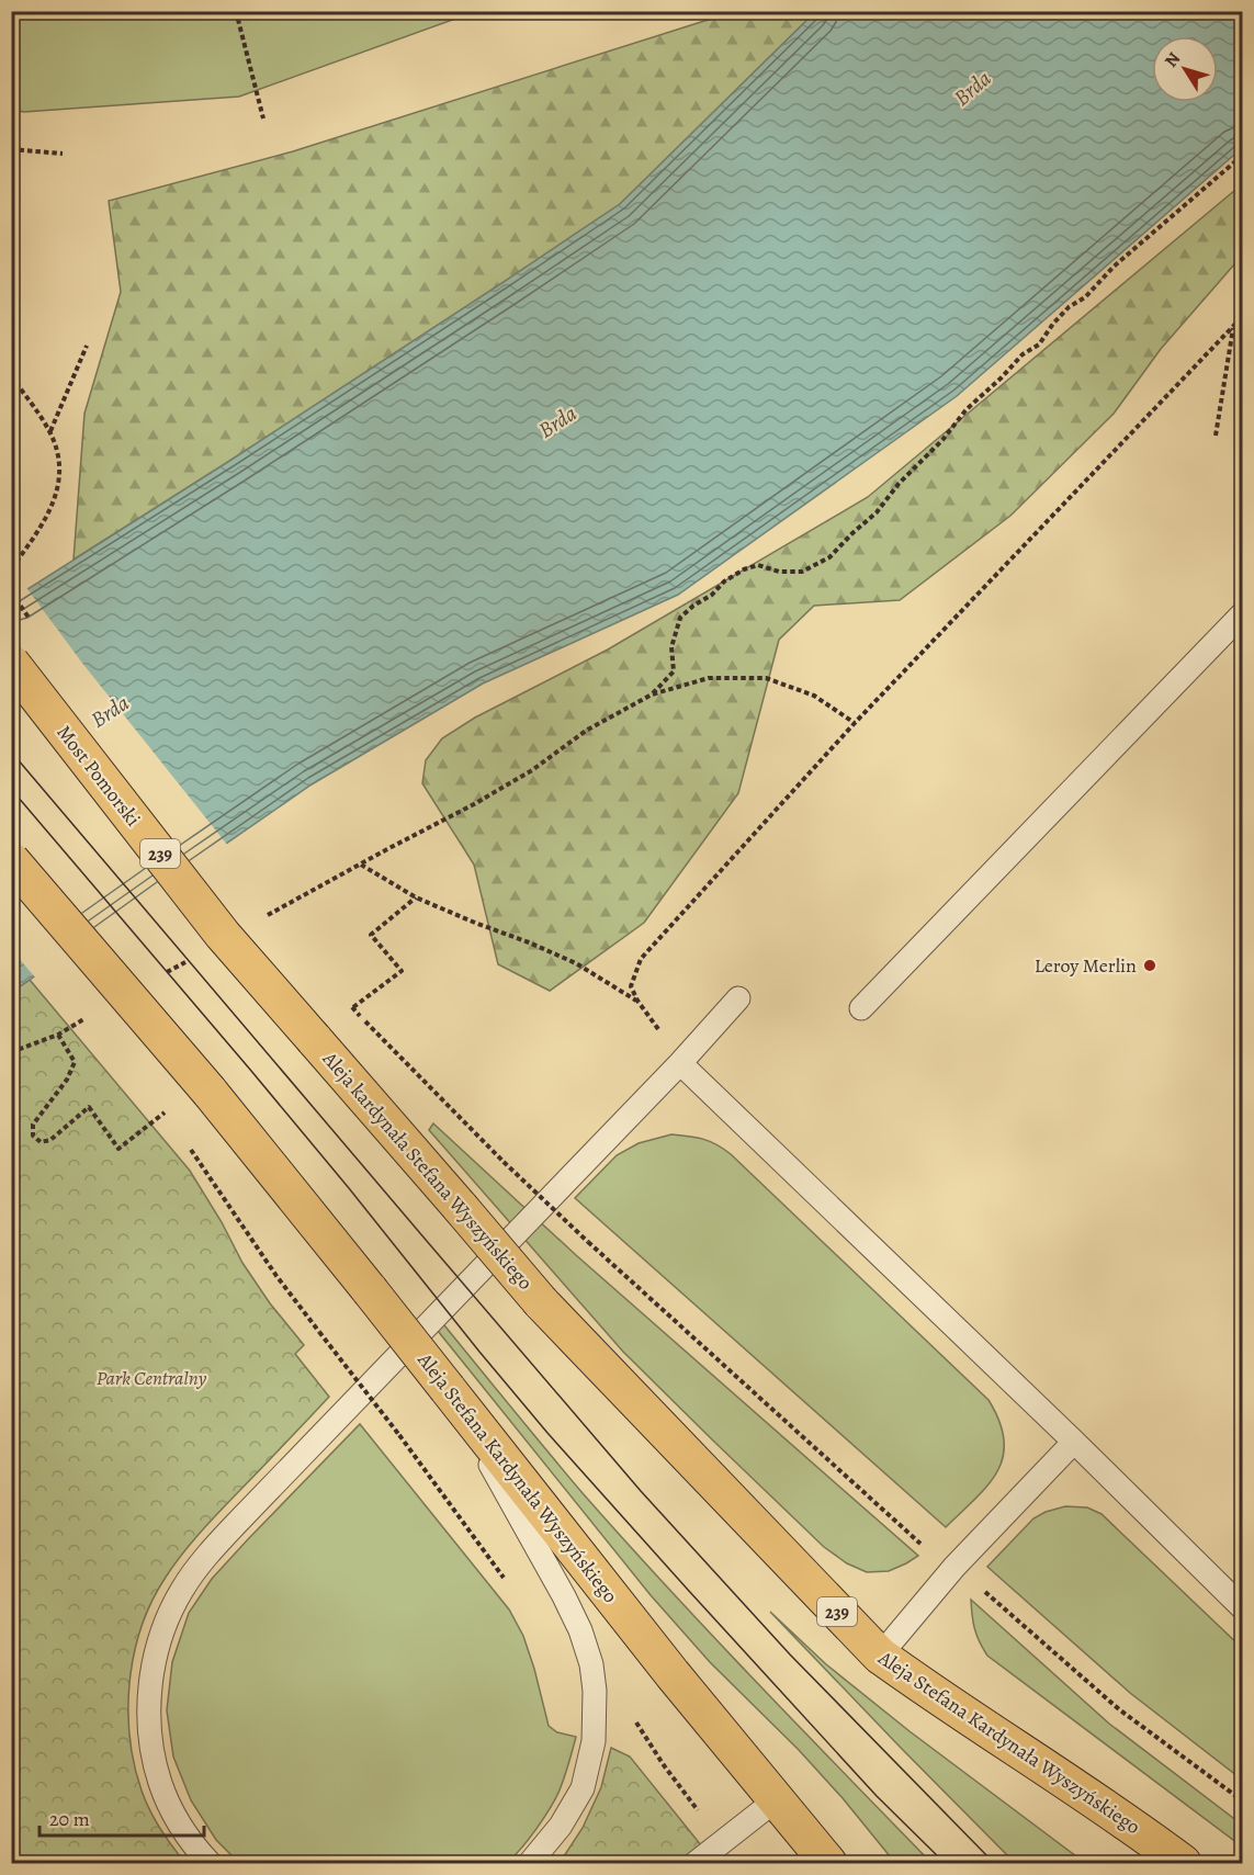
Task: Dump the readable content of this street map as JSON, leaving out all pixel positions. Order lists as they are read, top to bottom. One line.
{"streets":{"main road":["Most Pomorski","239","Aleja kardynała Stefana Wyszyńskiego","Aleja Stefana Kardynała Wyszyńskiego"]},"crossings":[["Most Pomorski","Aleja kardynała Stefana Wyszyńskiego"],["Aleja kardynała Stefana Wyszyńskiego","Aleja Stefana Kardynała Wyszyńskiego"]],"water":["Brda"],"parks":["Park Centralny"],"places":["Leroy Merlin"],"scale_bar":"20 m","north":"top left"}
